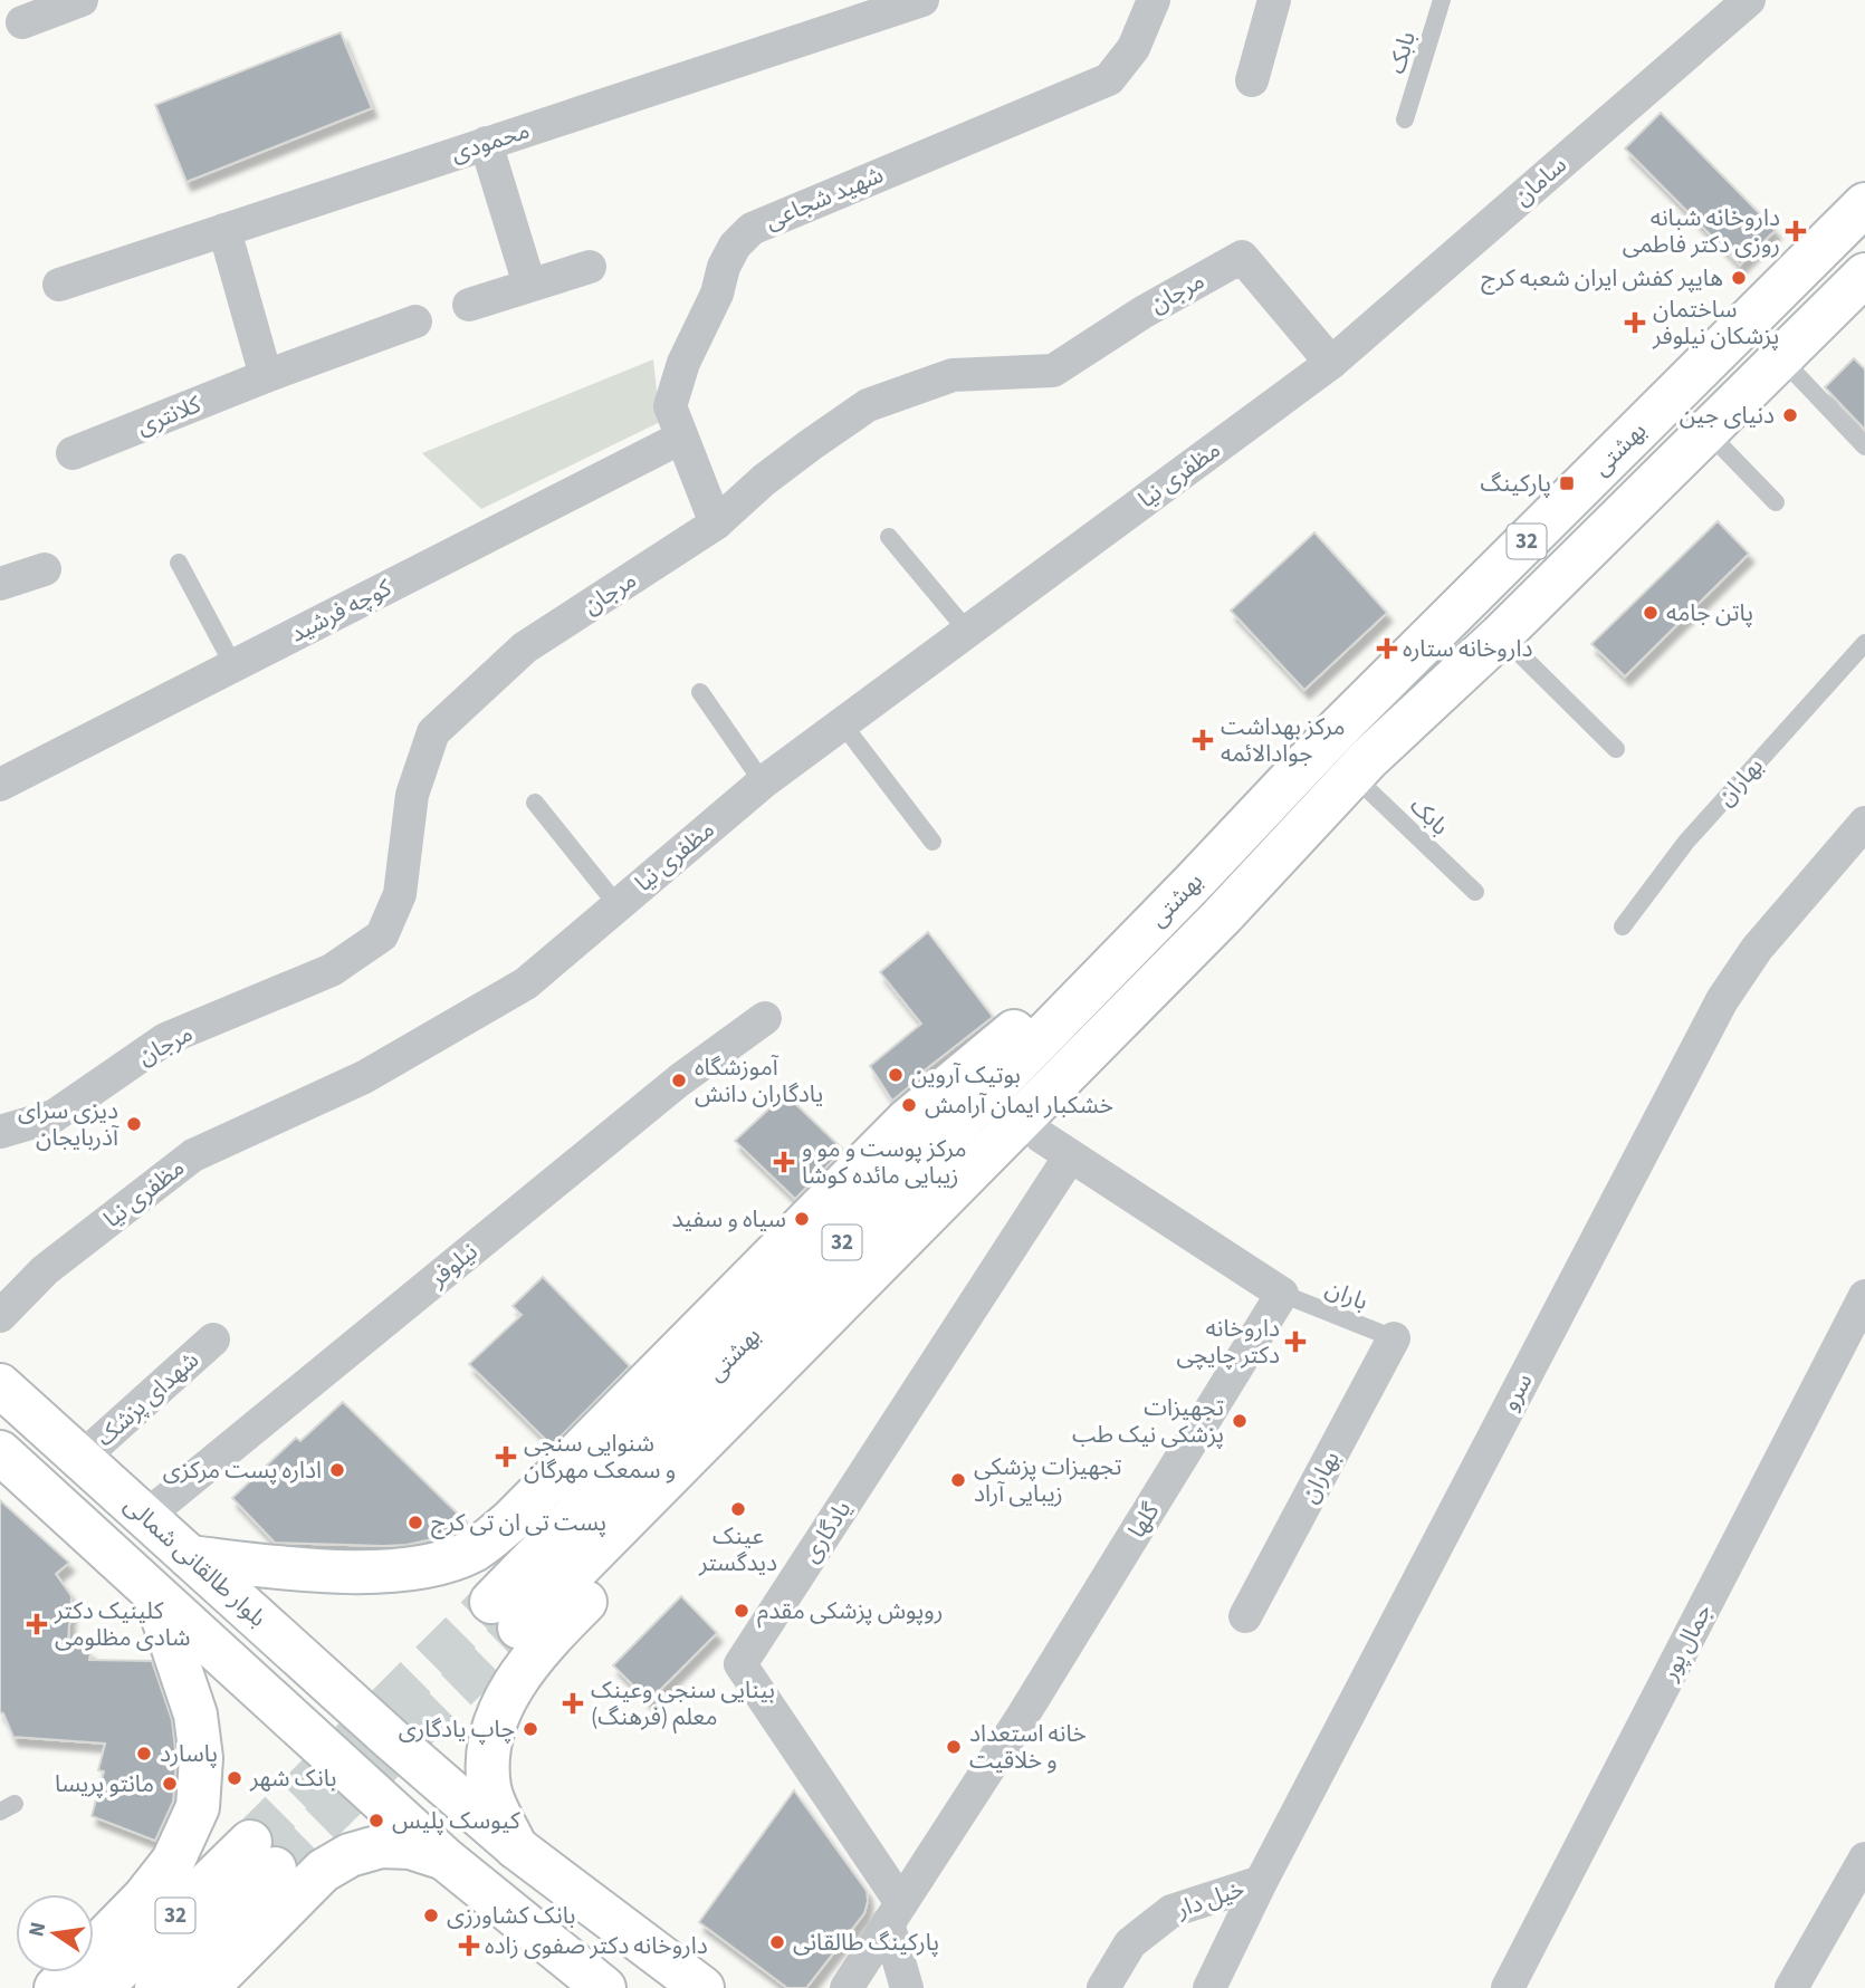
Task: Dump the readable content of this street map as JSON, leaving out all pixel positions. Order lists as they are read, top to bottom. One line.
{"streets":{"main road":["بهشتى","32","بلوار طالقانی شمالی"],"street":["محمودی","سامان","شهید شجاعی","مرجان","کلانتری","مظفری نیا","كوچه فرشيد","بهاران","نیلوفر","سرو","شهدای پزشک","گلها","یادگاری","جمال پور","خیل دار"],"lane":["بابک","باران"]},"crossings":[["بابک","بهشتى"],["سامان","مرجان"],["سامان","مظفری نیا"],["شهید شجاعی","مرجان"],["شهید شجاعی","كوچه فرشيد"],["مرجان","مظفری نیا"],["بهاران","باران"],["نیلوفر","بلوار طالقانی شمالی"],["باران","گلها"],["سرو","خیل دار"],["شهدای پزشک","بلوار طالقانی شمالی"],["گلها","یادگاری"]],"places":{"health":["داروخانه شبانه روزی دکتر فاطمی","ساختمان پزشکان نیلوفر","داروخانه ستاره","مرکز بهداشت جوادالائمه","مرکز پوست و مو و زیبایی مائده کوشا","داروخانه دکتر چایچی","شنوایی سنجی و سمعک مهرگان","کلینیک دکتر شادی مظلومی","بینایی سنجی وعینک معلم (فرهنگ)","داروخانه دکتر صفوی زاده"],"other":["هایپر کفش ایران شعبه کرج","دنیای جین","پاتن جامه","بوتیک آروین","آموزشگاه یادگاران دانش","خشکبار ایمان آرامش","دیزی سرای آذربایجان","سیاه و سفید","تجهیزات پزشکی نیک‌ طب","اداره پست مرکزی","تجهیزات پزشکی زیبایی آراد","عینک دیدگستر","پست تی ان تی کرج","روپوش پزشکی مقدم","چاپ یادگاری","خانه استعداد و خلاقیت","پاسارد","بانک شهر","مانتو پریسا","کیوسک پلیس","بانک کشاورزی","پارکینگ طالقانی"],"transit":["پارکینگ"]},"north":"left"}
